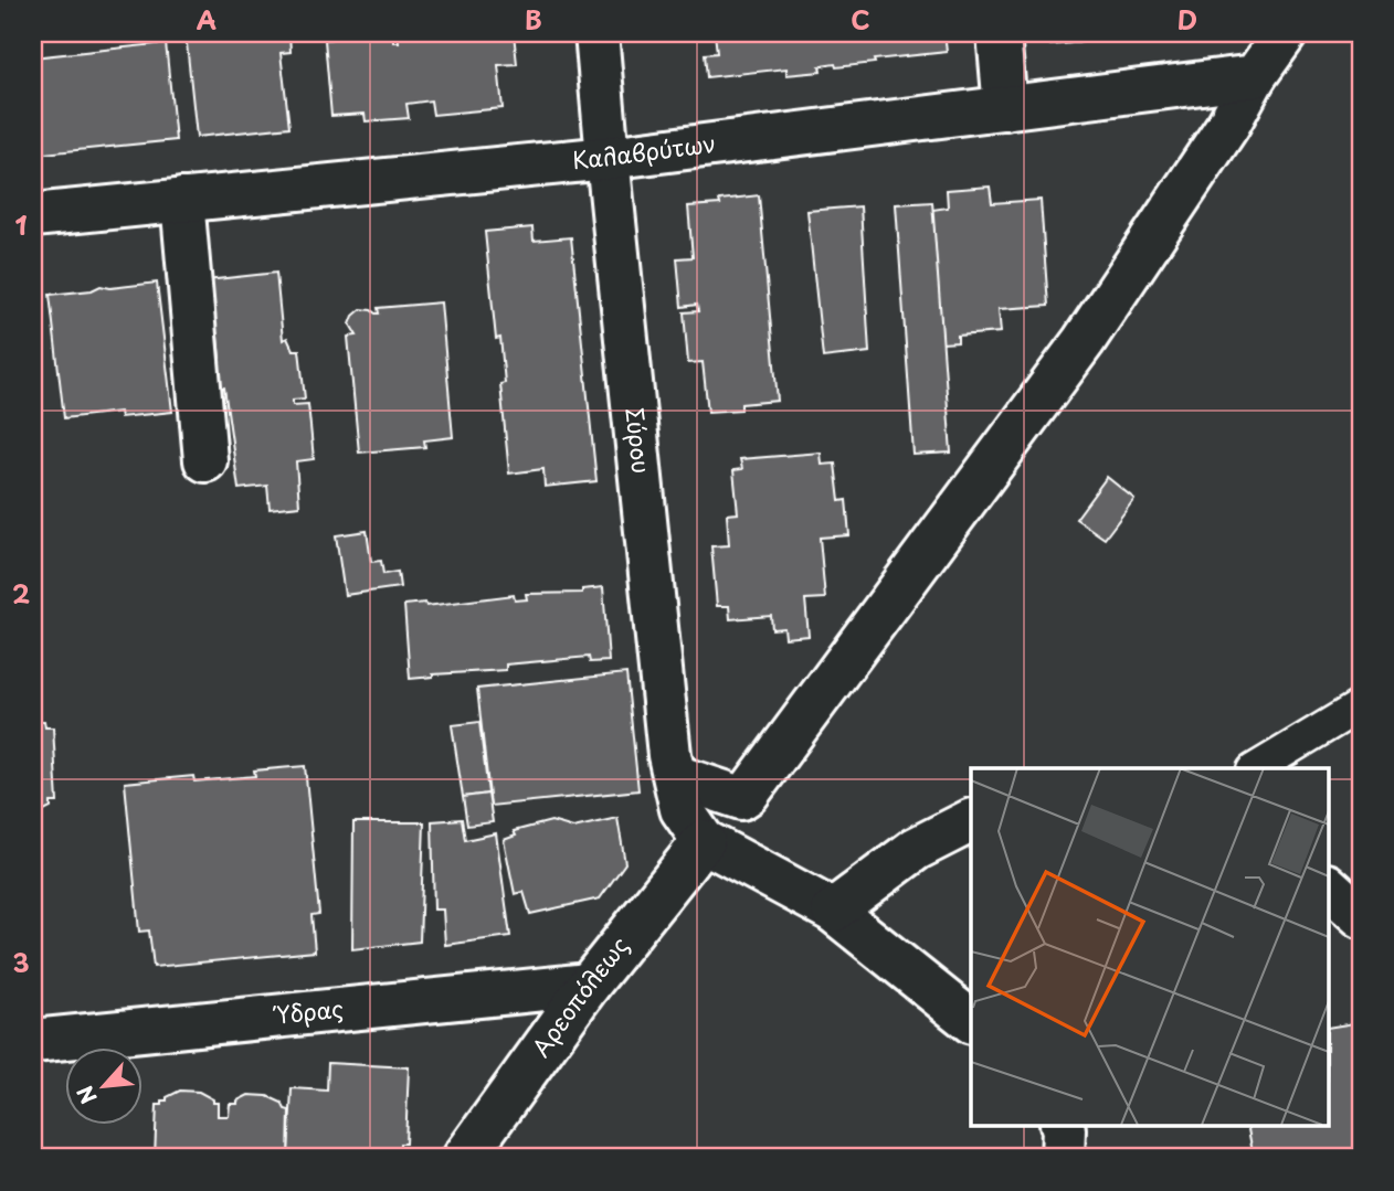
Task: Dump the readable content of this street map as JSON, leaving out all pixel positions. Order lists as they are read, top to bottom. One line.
{"streets":{"street":["Καλαβρύτων","Σύρου","Αρεοπόλεως","Ύδρας"]},"crossings":[["Καλαβρύτων","Σύρου"],["Σύρου","Αρεοπόλεως"],["Αρεοπόλεως","Ύδρας"]],"north":"bottom left","grid":{"columns":["A","B","C","D"],"rows":["1","2","3"]}}
